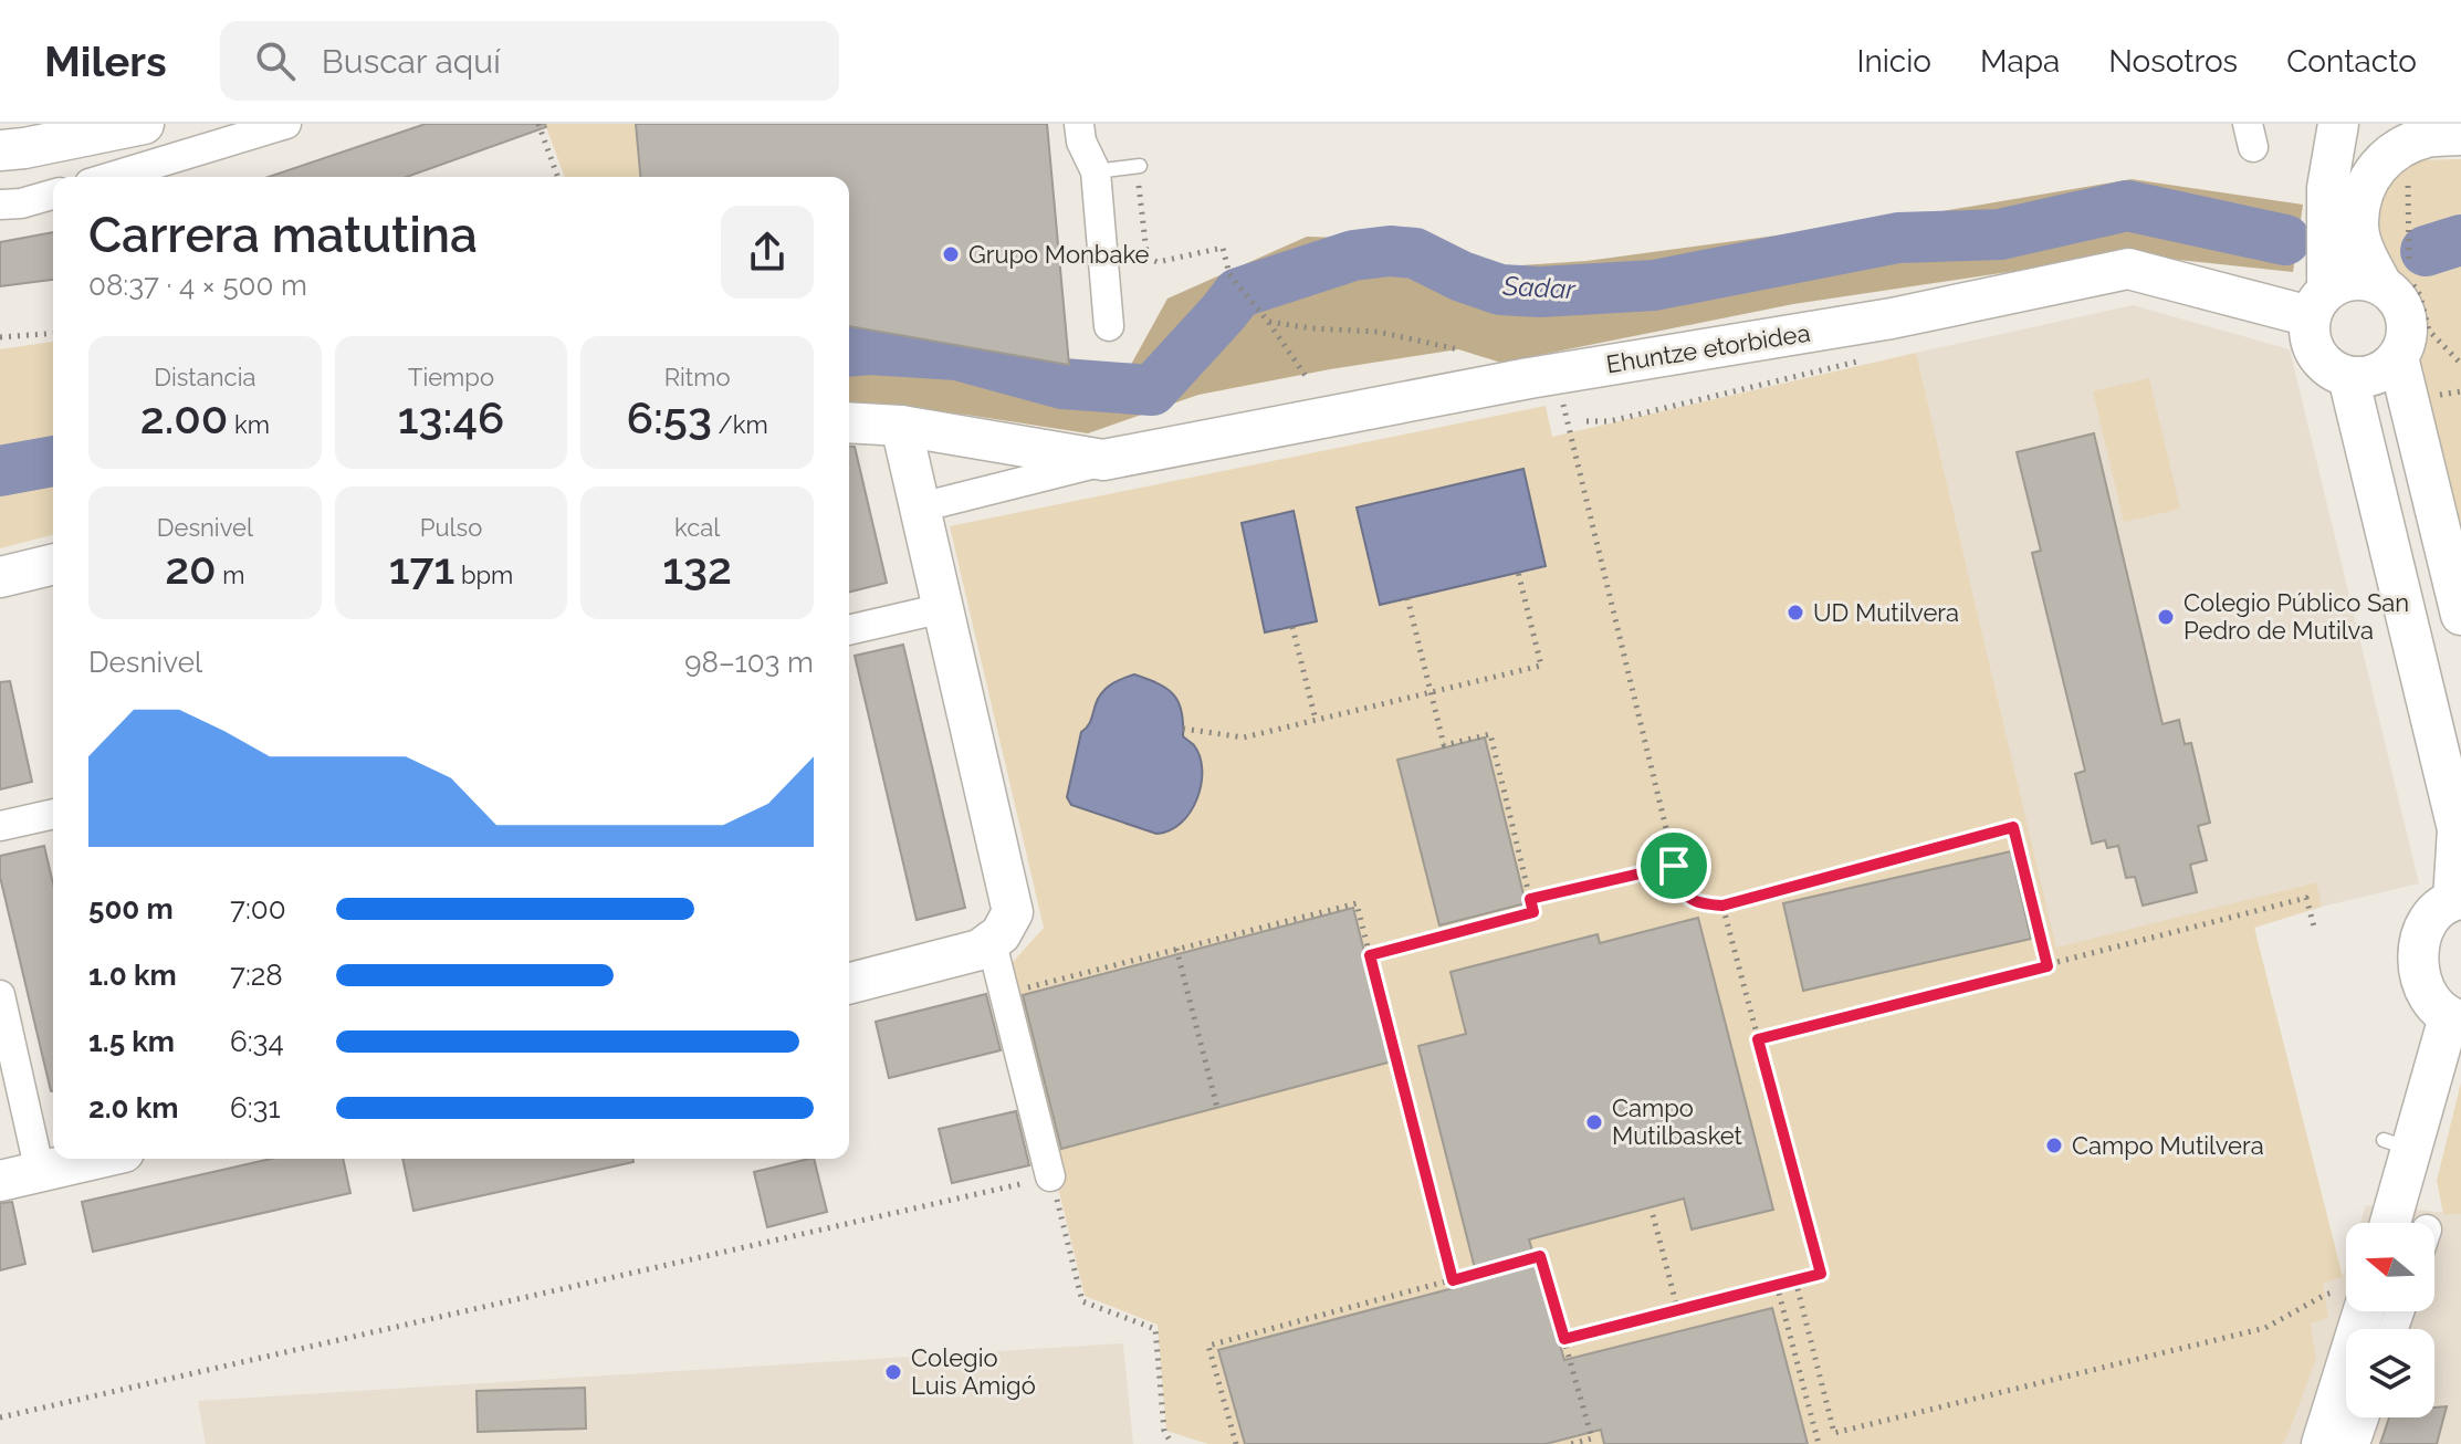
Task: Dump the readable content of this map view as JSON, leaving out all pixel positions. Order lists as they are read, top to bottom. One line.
{"streets":{"street":["Ehuntze etorbidea"]},"water":["Sadar"],"places":["Grupo Monbake","UD Mutilvera","Colegio Público San Pedro de Mutilva","Campo Mutilbasket","Campo Mutilvera","Colegio Luis Amigó"],"north":"left","page":{"header":"Milers","search":"Buscar aquí","nav":["Inicio","Mapa","Nosotros","Contacto"],"heading":["Carrera matutina","08:37 · 4 × 500 m"],"stats":[["Distancia","2.00 km"],["Tiempo","13:46"],["Ritmo","6:53 /km"],["Desnivel","20 m"],["Pulso","171 bpm"],["kcal","132"]],"chart":["Desnivel","98–103 m"],"list":[{"name":"500 m","note":"7:00"},{"name":"1.0 km","note":"7:28"},{"name":"1.5 km","note":"6:34"},{"name":"2.0 km","note":"6:31"}]}}
